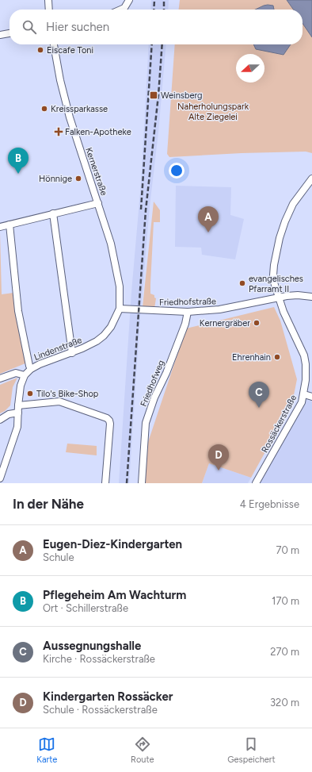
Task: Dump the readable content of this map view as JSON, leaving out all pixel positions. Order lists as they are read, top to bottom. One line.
{"streets":{"street":["Kernerstraße","Friedhofstraße","Lindenstraße","Friedhofweg","Rossäckerstraße"]},"crossings":[["Kernerstraße","Friedhofstraße"],["Kernerstraße","Lindenstraße"],["Friedhofstraße","Lindenstraße"],["Friedhofstraße","Friedhofweg"],["Friedhofstraße","Rossäckerstraße"]],"parks":["Naherholungspark Alte Ziegelei"],"places":{"other":["Eiscafe Toni","Kreissparkasse","Hönnige","evangelisches Pfarramt II","Kernergräber","Ehrenhain","Tilo's Bike-Shop"],"transit":["Weinsberg"],"health":["Falken-Apotheke"]},"north":"left","page":{"search":"Hier suchen","pins":["B","A","C","D"],"heading":["In der Nähe","4 Ergebnisse"],"list":[{"mark":"A","name":"Eugen-Diez-Kindergarten","note":"Schule","value":"70 m"},{"mark":"B","name":"Pflegeheim Am Wachturm","note":"Ort · Schillerstraße","value":"170 m"},{"mark":"C","name":"Aussegnungshalle","note":"Kirche · Rossäckerstraße","value":"270 m"},{"mark":"D","name":"Kindergarten Rossäcker","note":"Schule · Rossäckerstraße","value":"320 m"}],"nav":["Karte","Route","Gespeichert"]}}
